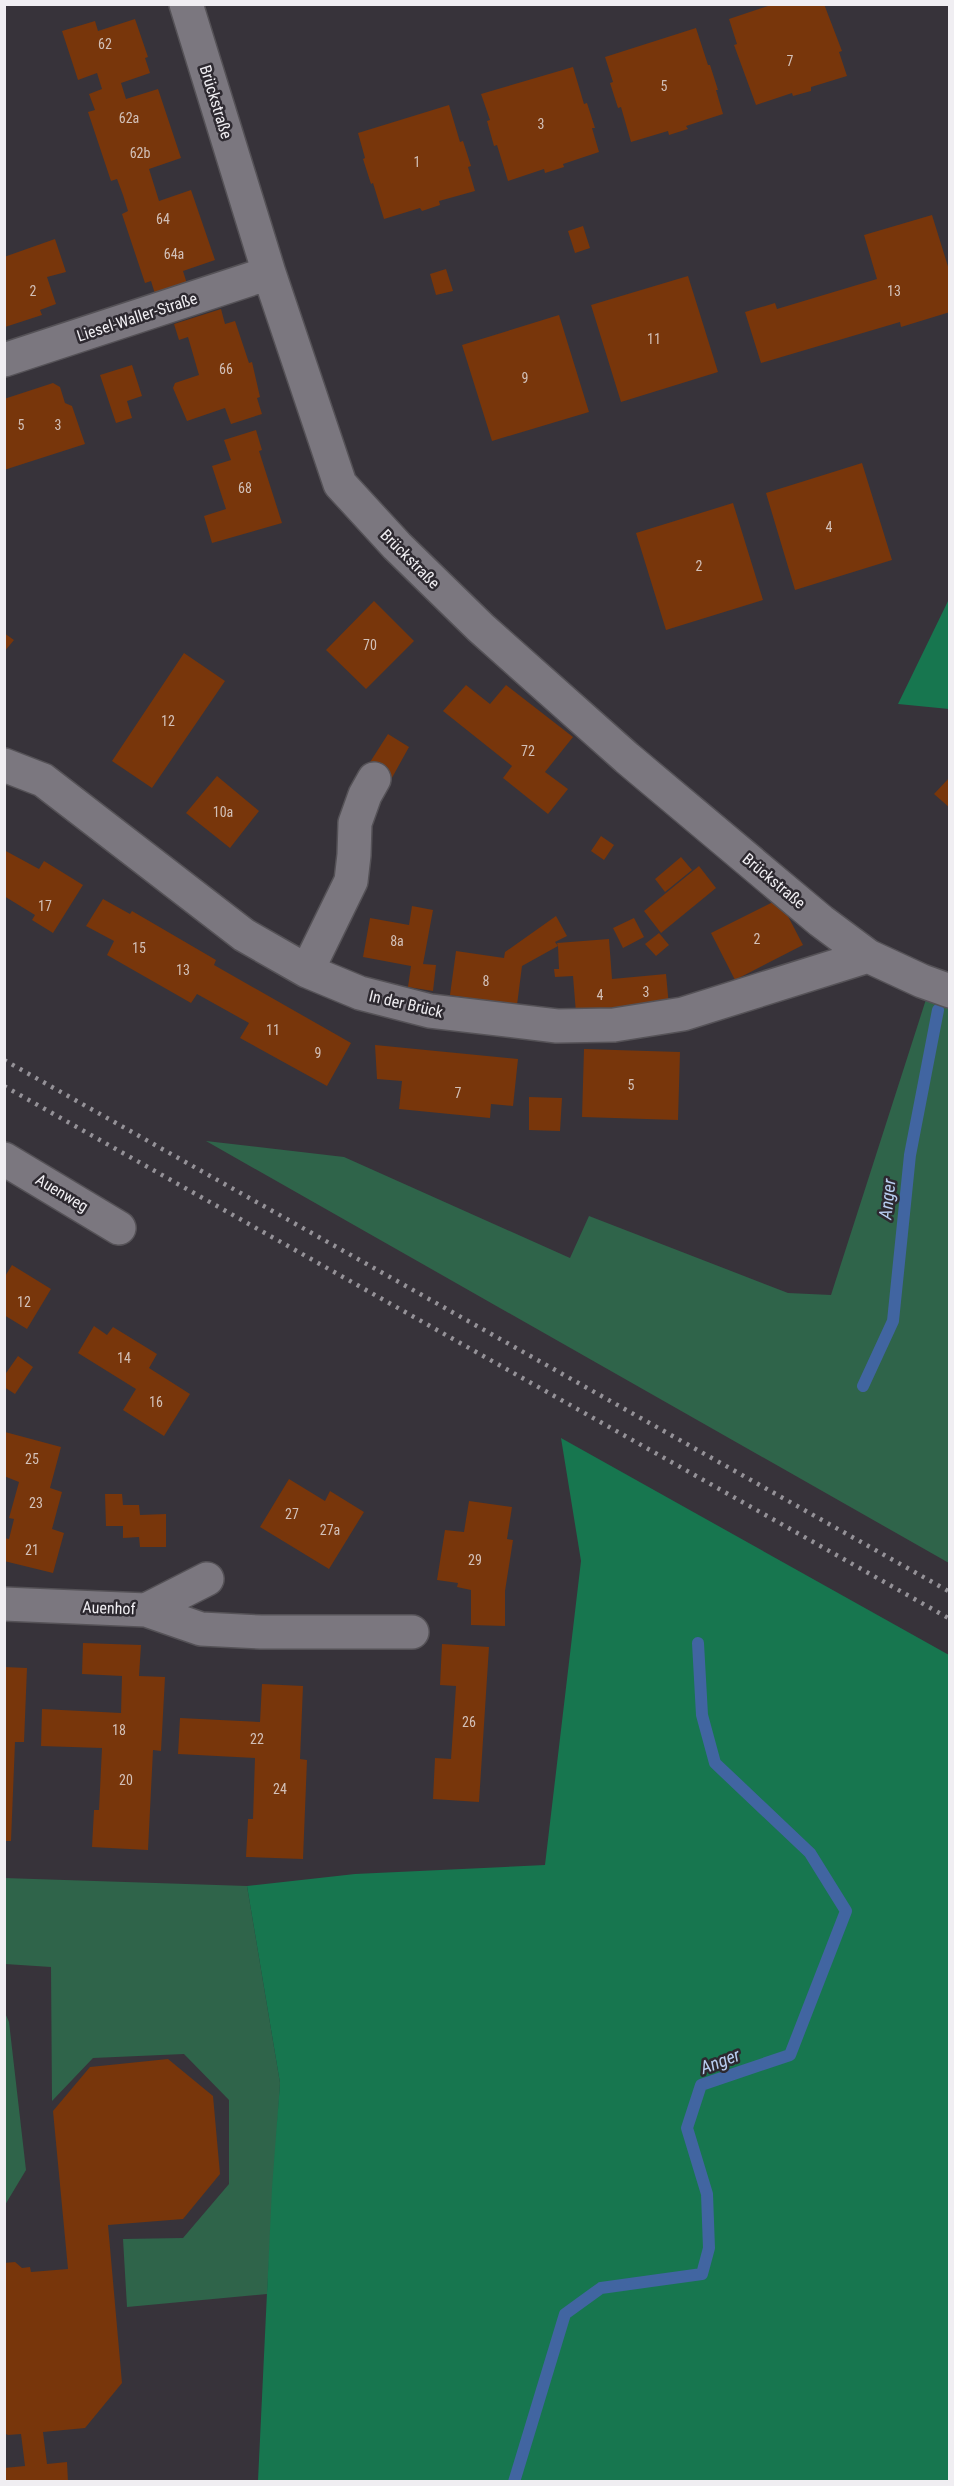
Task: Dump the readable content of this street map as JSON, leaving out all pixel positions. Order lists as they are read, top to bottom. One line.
{"streets":{"street":["Brückstraße","Liesel-Waller-Straße","In der Brück","Auenweg","Auenhof"]},"crossings":[["Brückstraße","Liesel-Waller-Straße"],["Brückstraße","In der Brück"]],"water":["Anger"],"house_numbers":["62","7","5","62a","3","62b","1","64","64a","2","13","11","66","9","5","3","68","4","2","70","12","72","10a","17","2","8a","15","13","8","3","4","11","9","5","7","12","14","16","25","23","27","27a","21","29","26","18","22","20","24"]}
